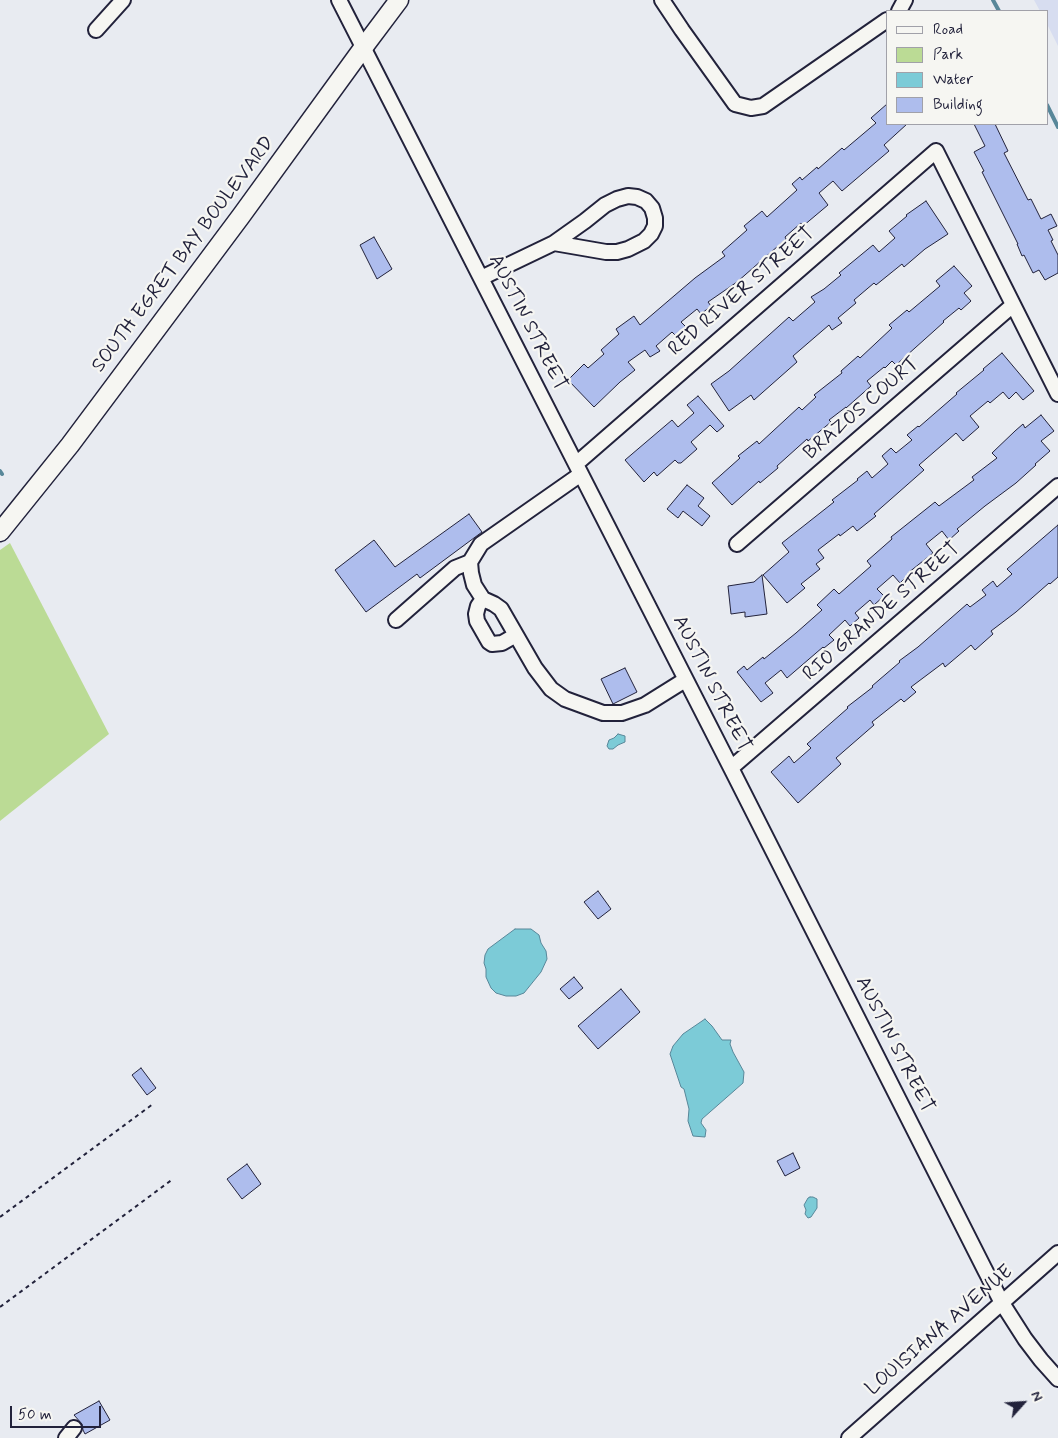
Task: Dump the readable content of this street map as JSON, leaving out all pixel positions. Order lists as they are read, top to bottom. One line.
{"streets":{"main road":["SOUTH EGRET BAY BOULEVARD"],"street":["RED RIVER STREET","AUSTIN STREET","BRAZOS COURT","RIO GRANDE STREET","LOUISIANA AVENUE"]},"crossings":[["SOUTH EGRET BAY BOULEVARD","AUSTIN STREET"],["RED RIVER STREET","AUSTIN STREET"],["RED RIVER STREET","BRAZOS COURT"],["AUSTIN STREET","RIO GRANDE STREET"],["AUSTIN STREET","LOUISIANA AVENUE"]],"legend":["Road","Park","Water","Building"],"scale_bar":"50 m","north":"top right"}
